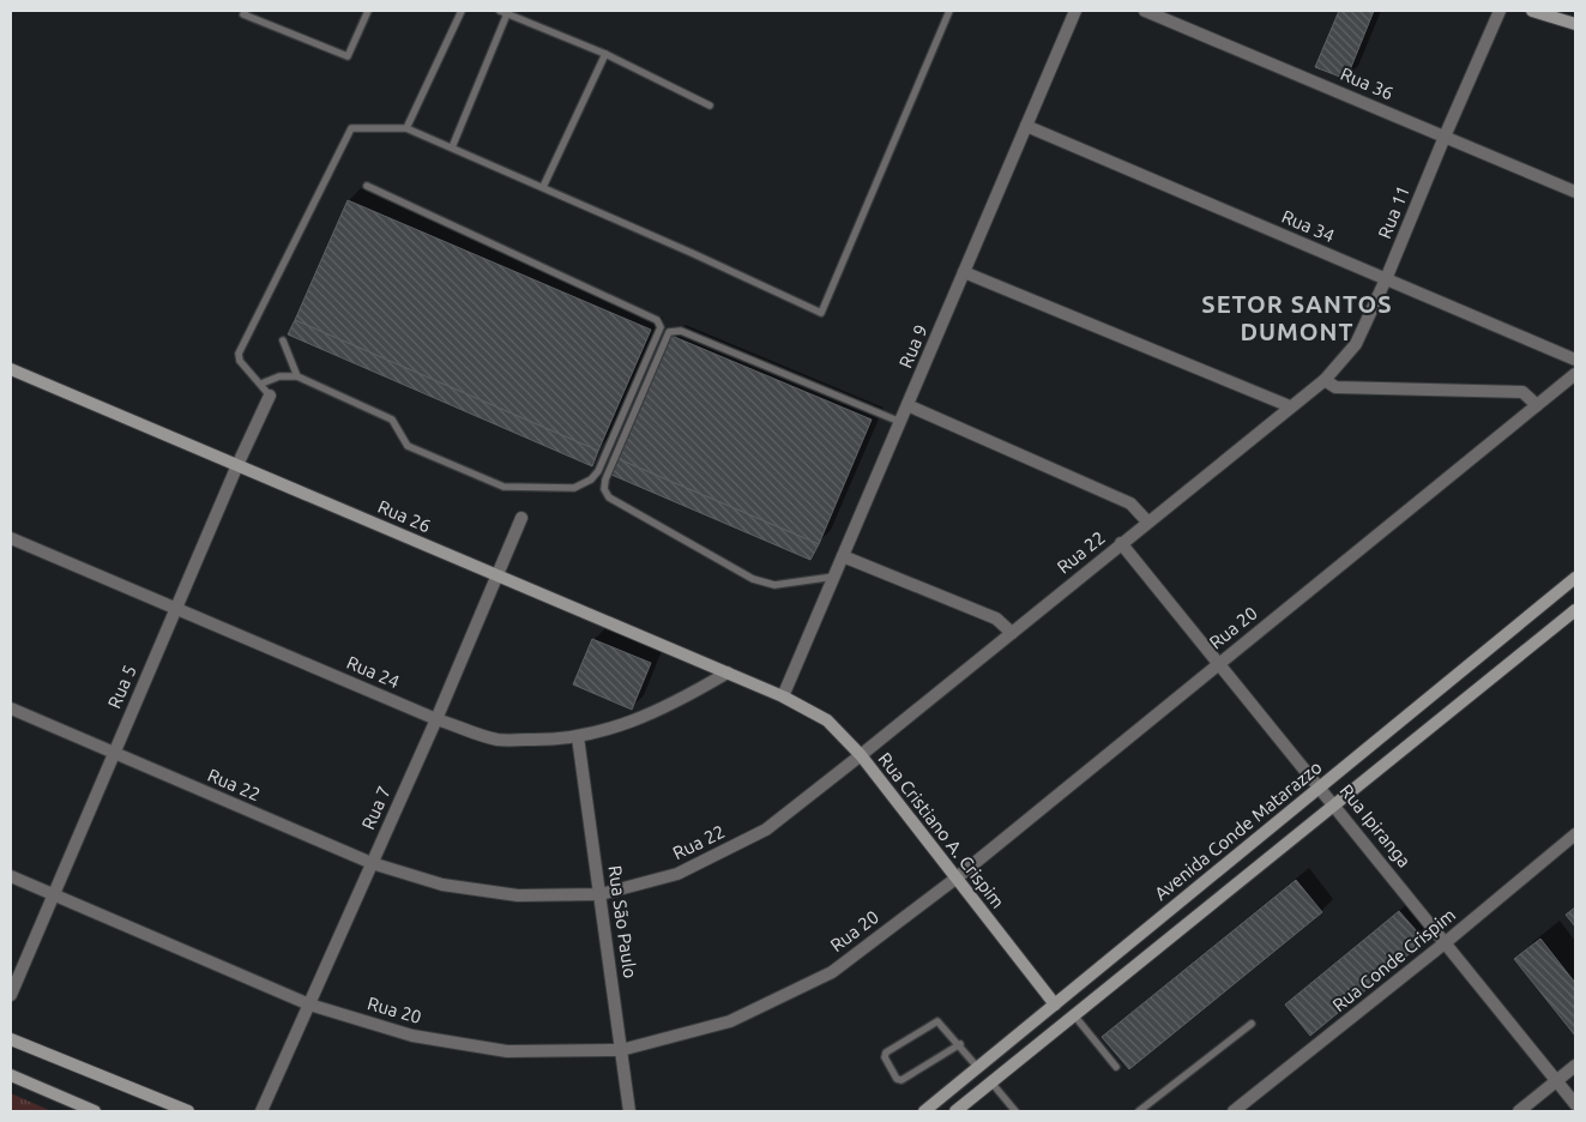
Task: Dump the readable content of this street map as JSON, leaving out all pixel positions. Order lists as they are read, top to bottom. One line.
{"streets":{"street":["Rua 36","Rua 11","Rua 34","Rua 9","Rua 26","Rua 22","Rua 20","Rua 24","Rua 5","Rua 7","Rua Ipiranga","Rua Cristiano A. Crispim","Avenida Conde Matarazzo","Rua São Paulo","Rua Conde Crispim"]},"crossings":[["Rua 36","Rua 11"],["Rua 11","Rua 34"],["Rua 11","Rua 22"],["Rua 34","Rua 9"],["Rua 9","Rua 26"],["Rua 9","Rua Cristiano A. Crispim"],["Rua 26","Rua 24"],["Rua 26","Rua 5"],["Rua 26","Rua 7"],["Rua 26","Rua Cristiano A. Crispim"],["Rua 22","Rua 5"],["Rua 22","Rua 7"],["Rua 22","Rua Ipiranga"],["Rua 22","Rua Cristiano A. Crispim"],["Rua 22","Rua São Paulo"],["Rua 20","Rua 5"],["Rua 20","Rua 7"],["Rua 20","Rua Ipiranga"],["Rua 20","Rua Cristiano A. Crispim"],["Rua 20","Rua São Paulo"],["Rua 24","Rua 5"],["Rua 24","Rua 7"],["Rua 24","Rua São Paulo"],["Rua Ipiranga","Avenida Conde Matarazzo"],["Rua Ipiranga","Rua Conde Crispim"],["Rua Cristiano A. Crispim","Avenida Conde Matarazzo"]],"districts":["SETOR SANTOS DUMONT"]}
